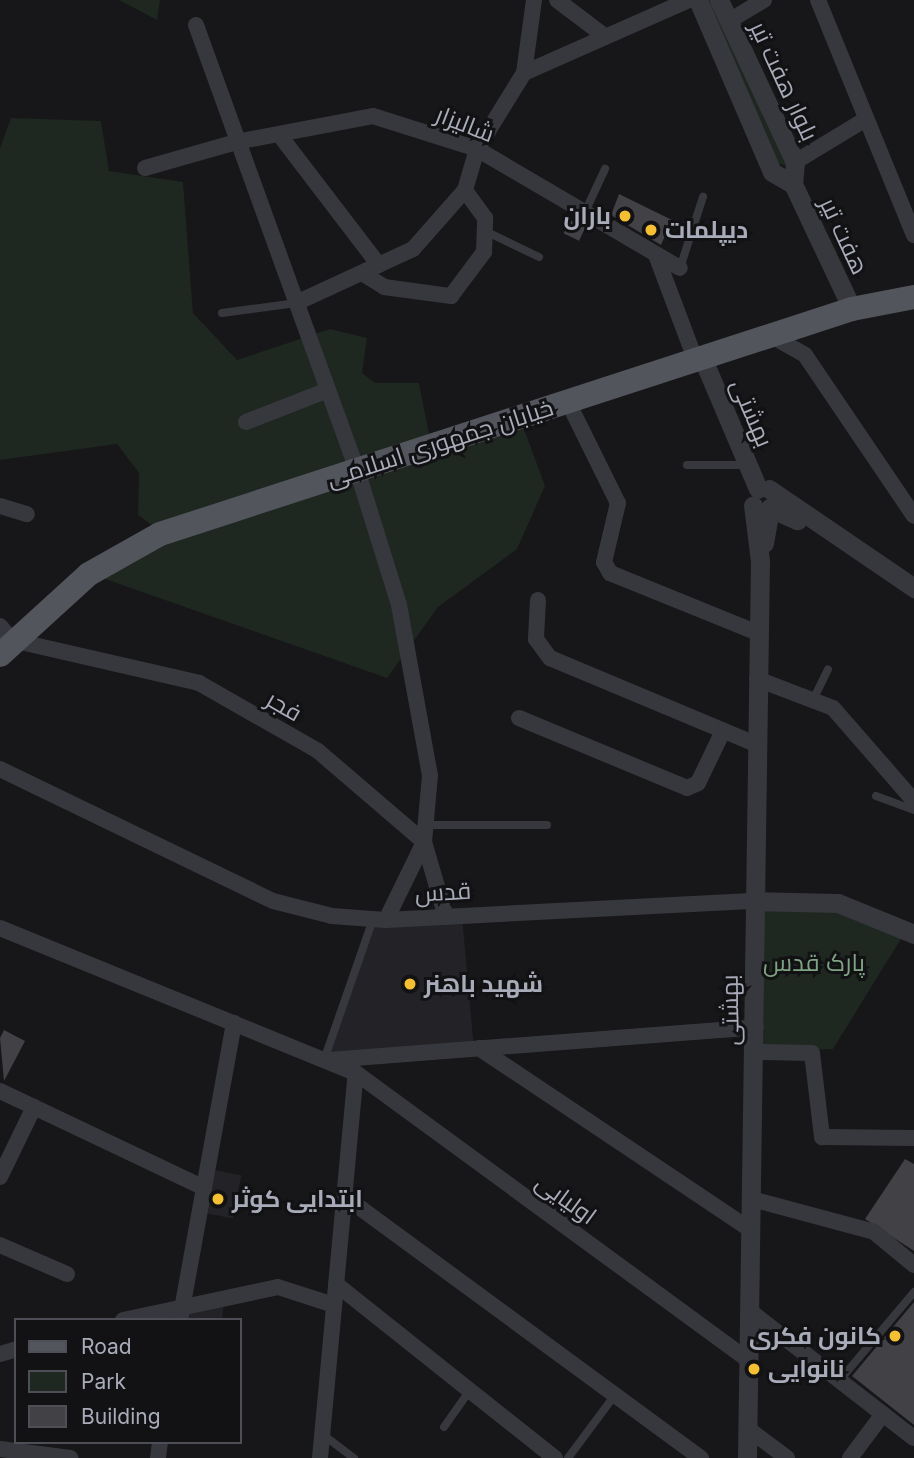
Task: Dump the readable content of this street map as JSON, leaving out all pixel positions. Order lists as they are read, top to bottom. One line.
{"streets":{"main road":["خیابان جمهوری اسلامی"],"street":["بلوار هفت تیر","شالیزار","هفت تیر","بهشتی","فجر","قدس","اولیایی"]},"crossings":[["بلوار هفت تیر","هفت تیر"],["هفت تیر","خیابان جمهوری اسلامی"],["بهشتی","خیابان جمهوری اسلامی"],["بهشتی","قدس"],["بهشتی","اولیایی"],["خیابان جمهوری اسلامی","فجر"]],"parks":["پارک قدس"],"places":["باران","دیپلمات","شهید باهنر","ابتدایی کوثر","کانون فکری","نانوایی"],"legend":["Road","Park","Building"]}
